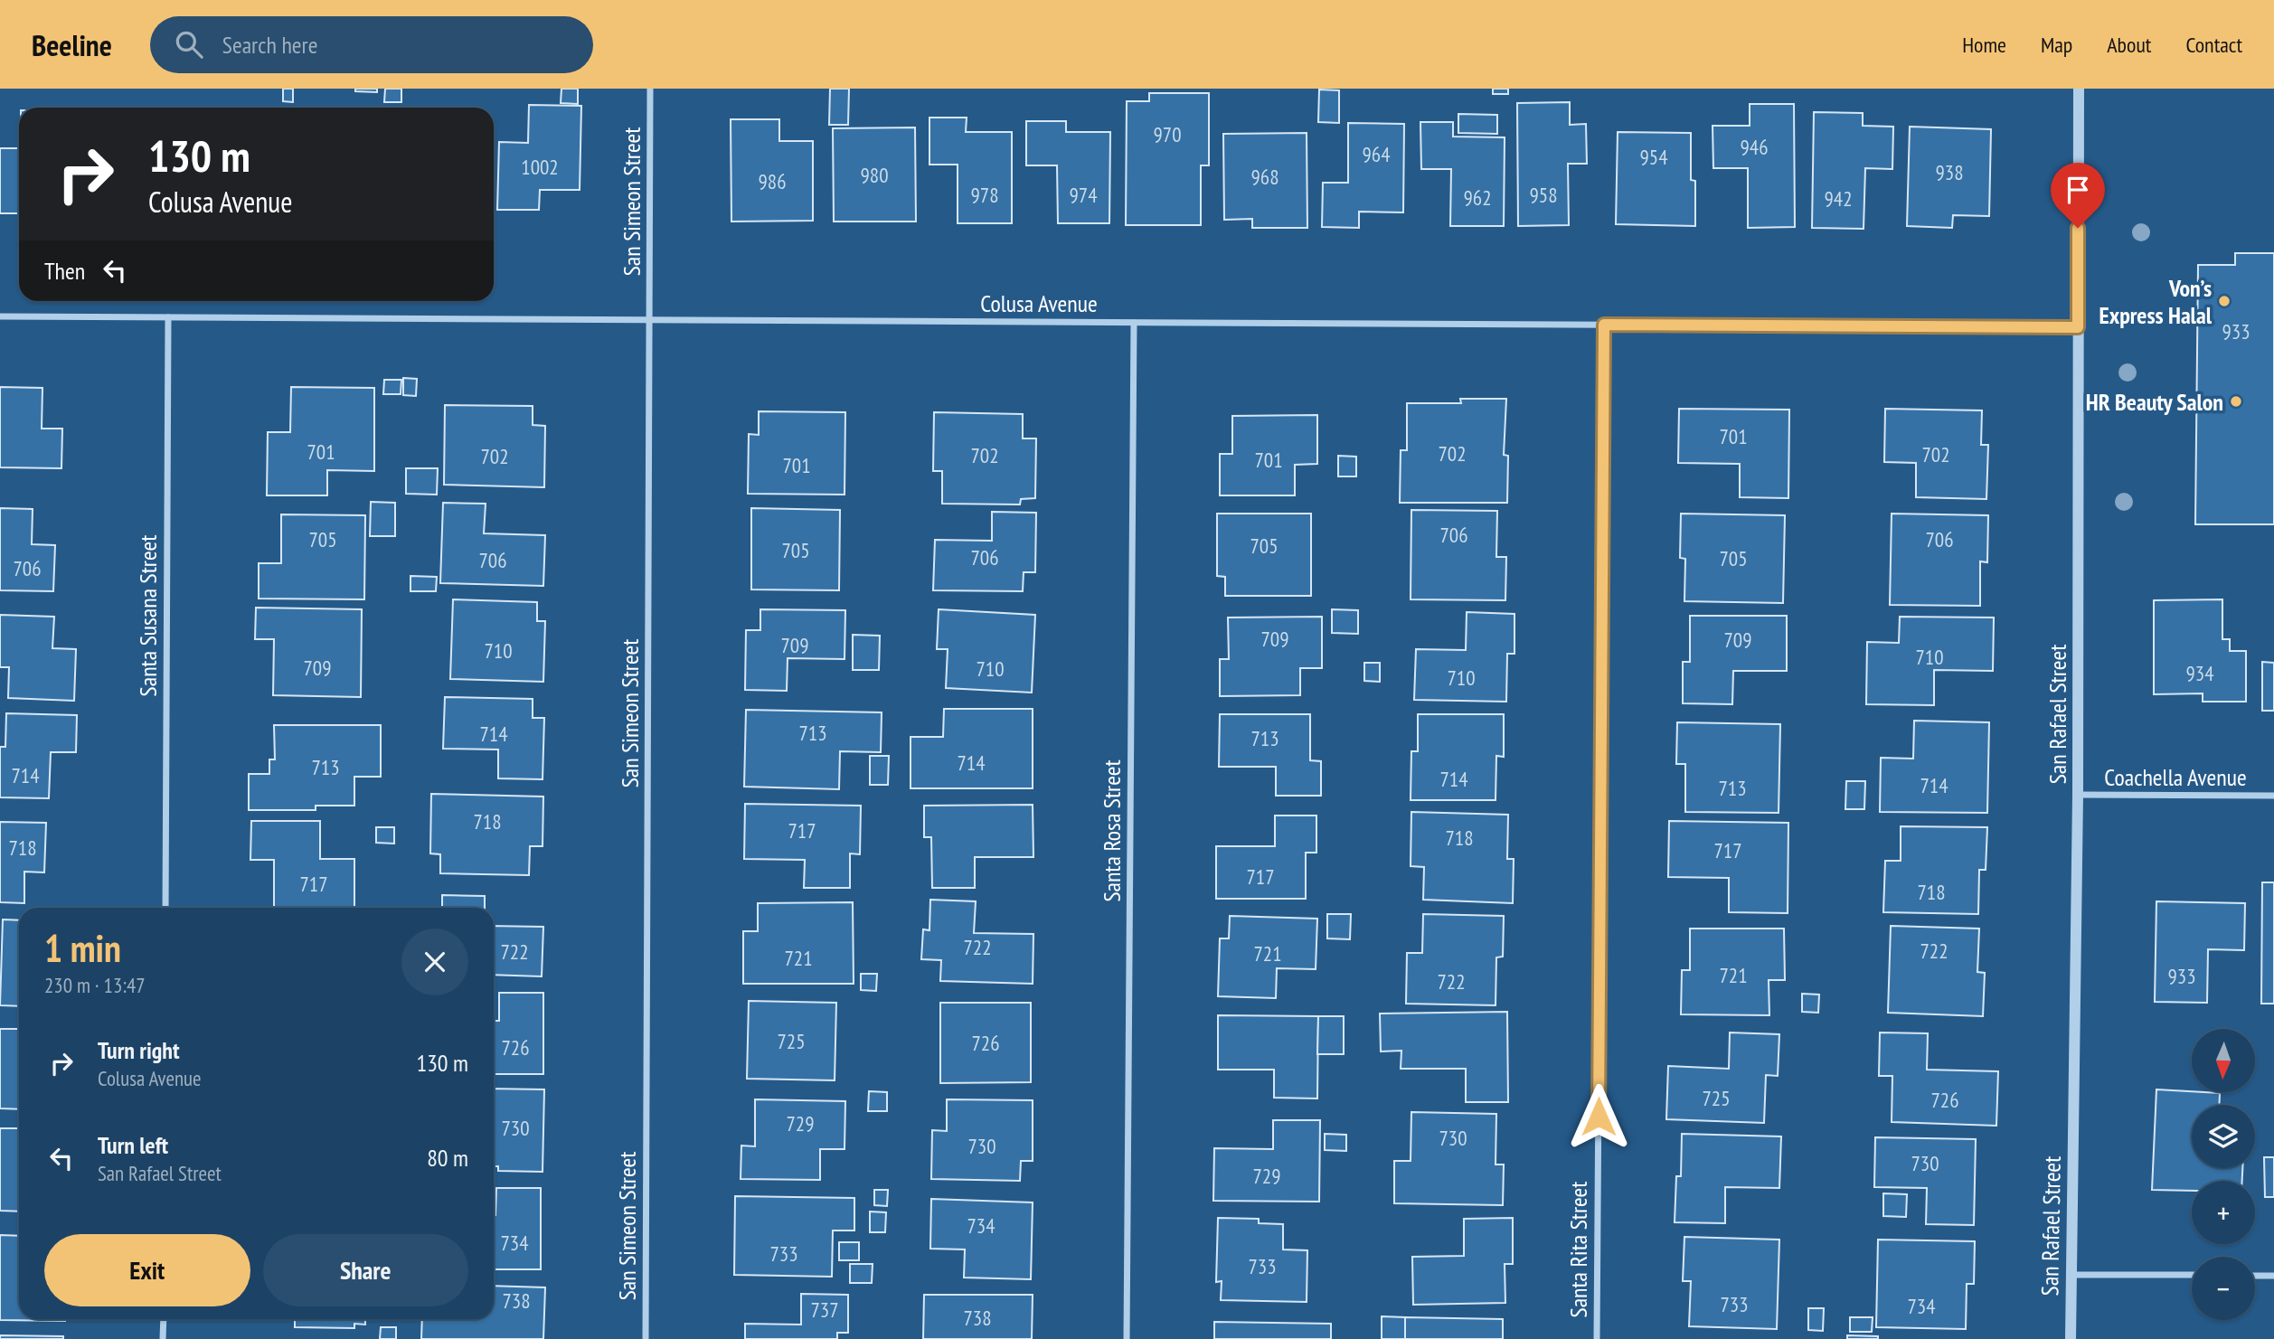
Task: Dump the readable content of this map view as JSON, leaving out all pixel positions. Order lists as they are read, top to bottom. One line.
{"streets":{"street":["San Simeon Street","Colusa Avenue","Santa Susana Street","San Rafael Street","Coachella Avenue","Santa Rosa Street","Santa Rita Street"]},"crossings":[["San Simeon Street","Colusa Avenue"],["Colusa Avenue","Santa Susana Street"],["Colusa Avenue","San Rafael Street"],["Colusa Avenue","Santa Rosa Street"],["Colusa Avenue","Santa Rita Street"],["San Rafael Street","Coachella Avenue"]],"places":["Von’s Express Halal","HR Beauty Salon"],"house_numbers":["970","946","964","954","1002","938","980","968","986","978","974","958","962","942","933","701","701","702","702","702","702","701","701","706","705","706","705","705","706","705","706","706","709","709","709","710","710","709","710","934","710","713","714","713","714","713","714","714","714","713","718","717","718","718","717","717","717","718","722","722","722","721","721","721","933","722","725","726","726","725","726","729","730","730","730","730","729","734","734","733","733","738","733","734","737","738"],"north":"bottom","page":{"header":"Beeline","search":"Search here","nav":["Home","Map","About","Contact"],"turn":["130 m","Colusa Avenue"],"then":"Then","heading":["1 min","230 m · 13:47"],"list":[{"name":"Turn right","note":"Colusa Avenue","value":"130 m"},{"name":"Turn left","note":"San Rafael Street","value":"80 m"}],"map_buttons":["+","−"],"buttons":["Exit","Share"]}}
